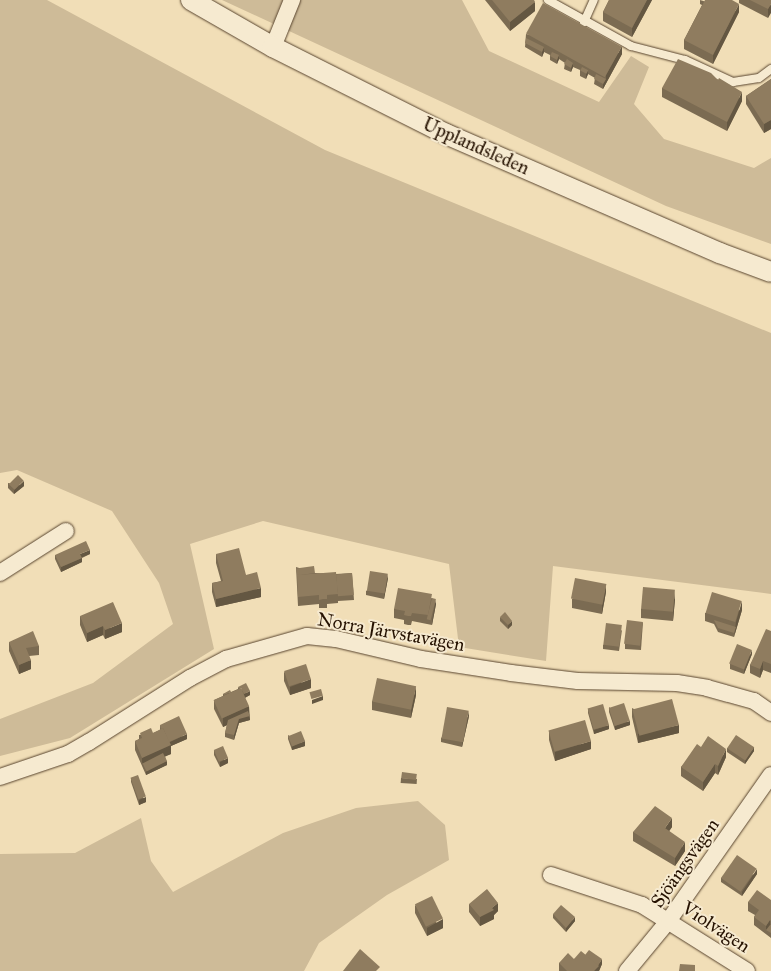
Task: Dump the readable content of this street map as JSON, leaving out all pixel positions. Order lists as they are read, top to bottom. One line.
{"streets":{"street":["Upplandsleden","Norra Järvstavägen","Sjöängsvägen","Violvägen"]},"crossings":[["Sjöängsvägen","Violvägen"]]}
